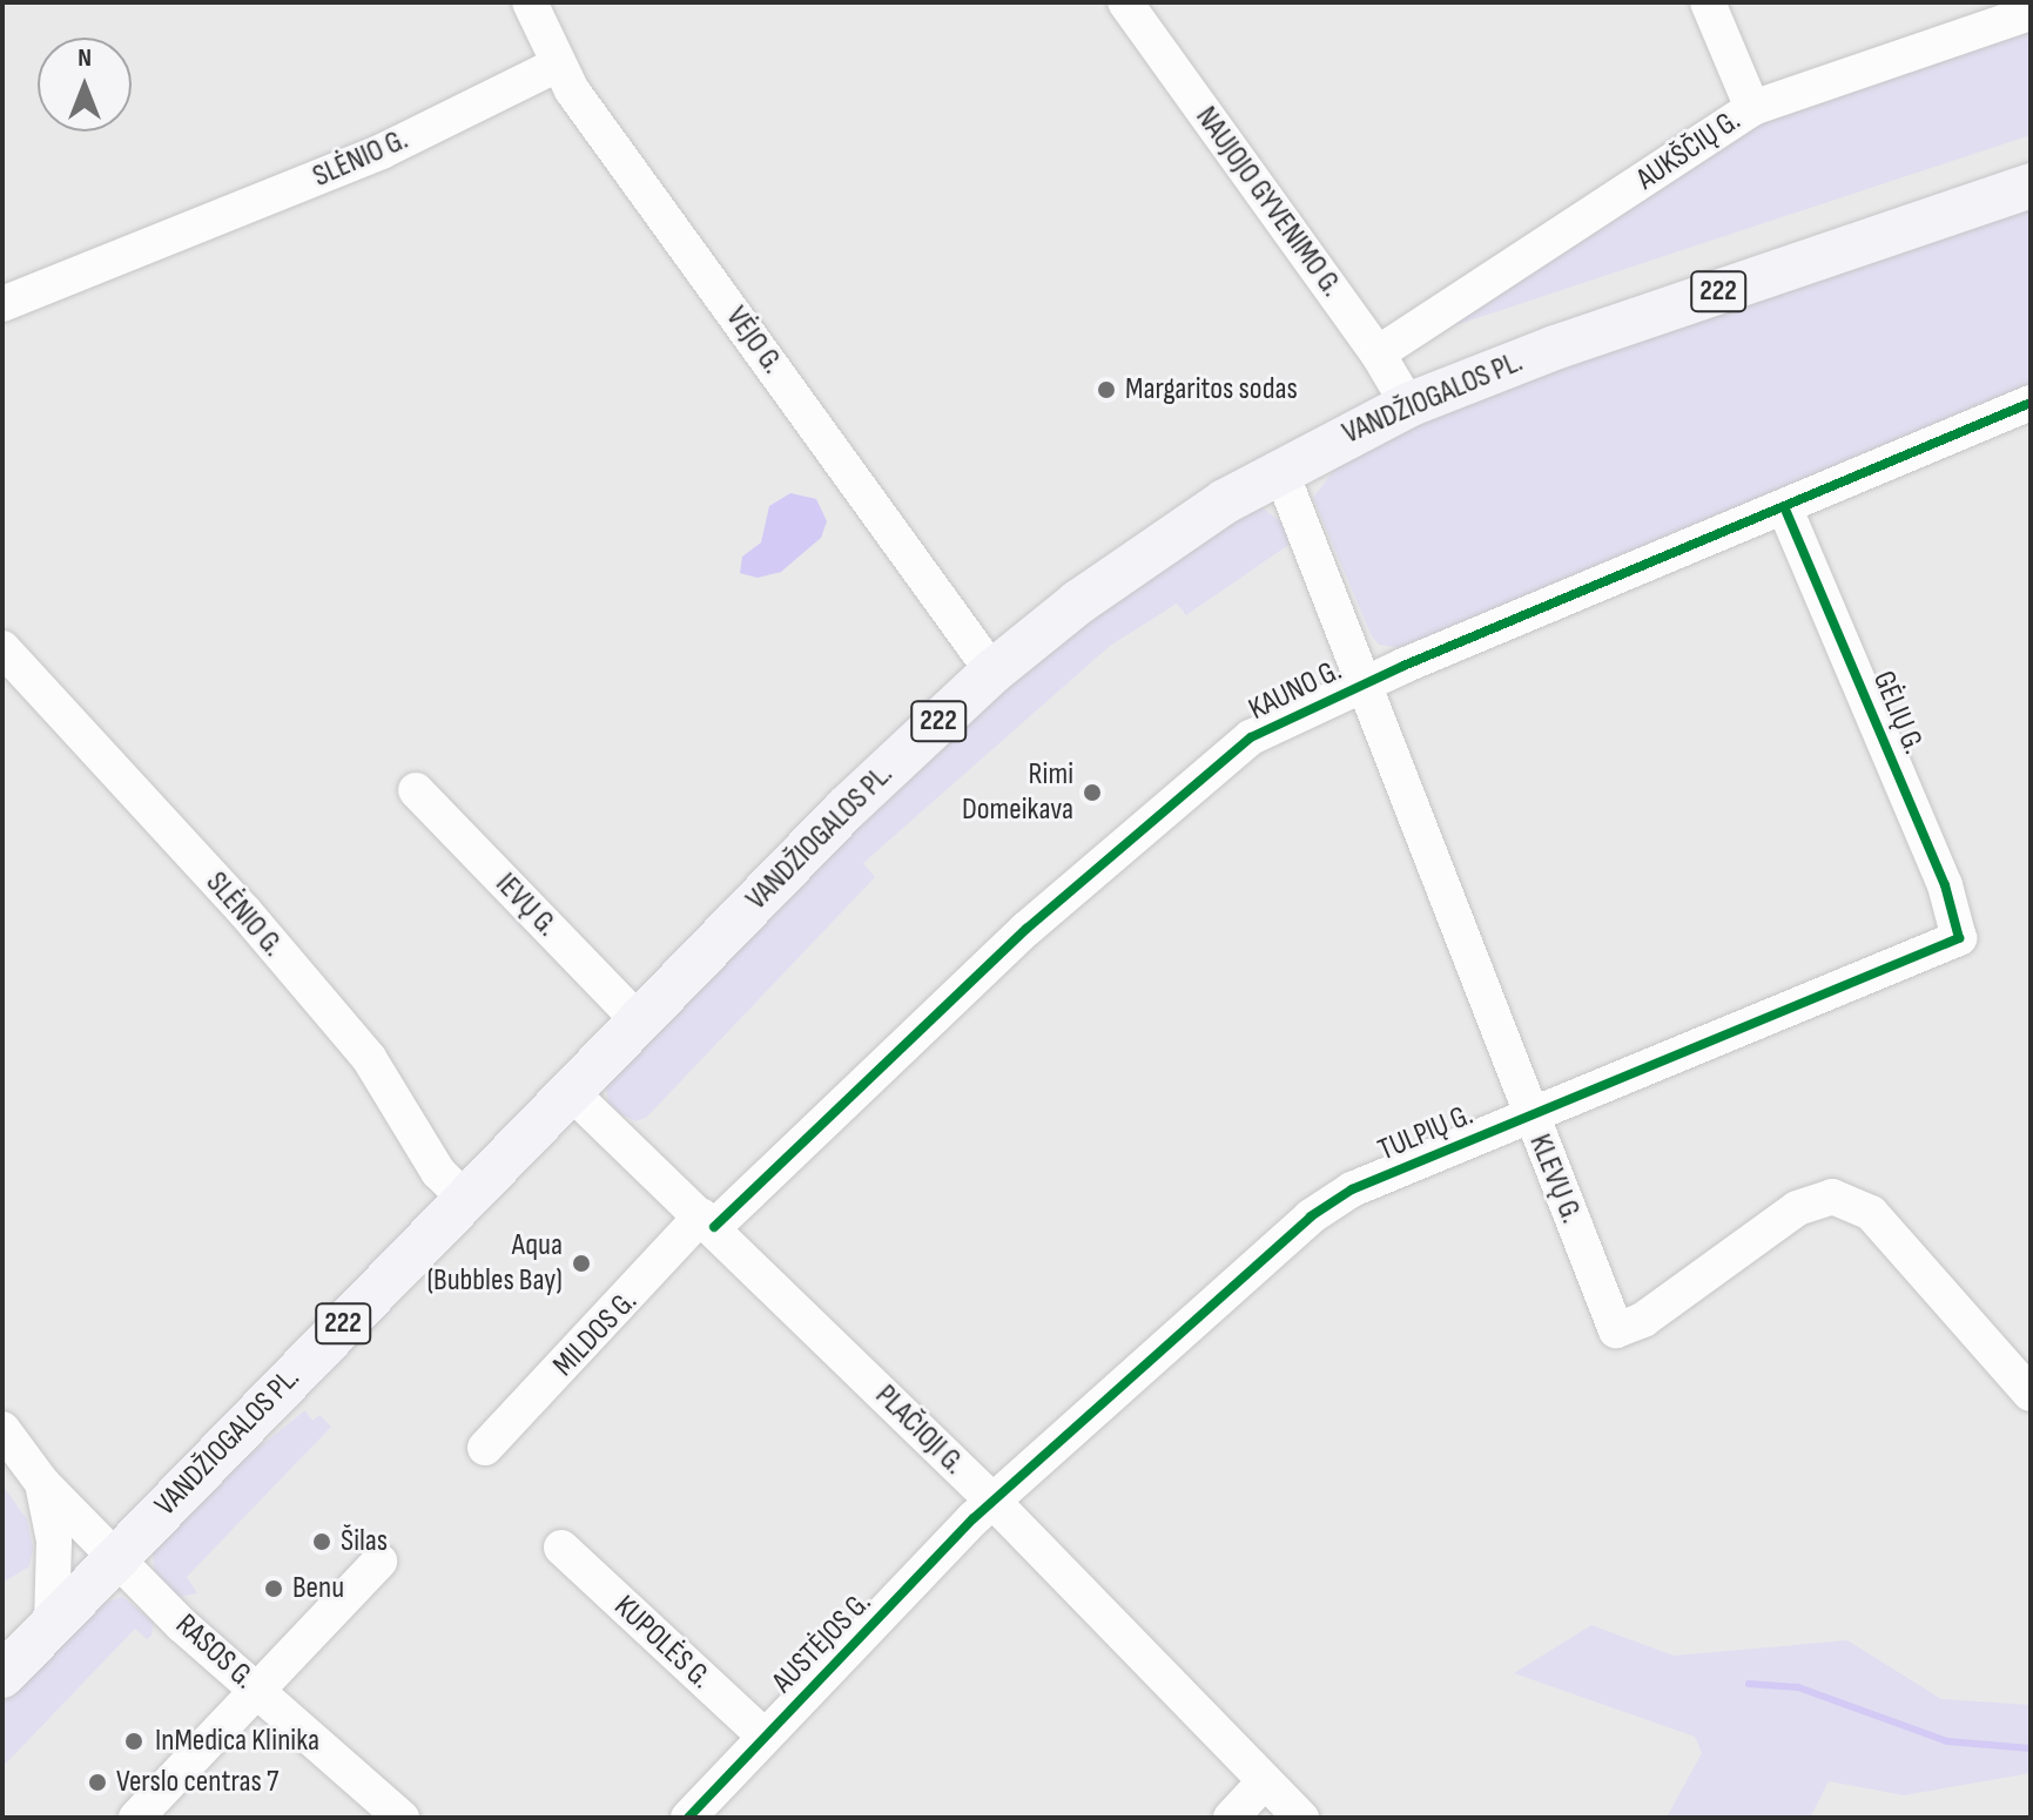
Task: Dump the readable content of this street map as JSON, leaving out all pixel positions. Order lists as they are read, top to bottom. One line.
{"streets":{"main road":["222","VANDŽIOGALOS PL."],"street":["AUKŠČIŲ G.","SLĖNIO G.","NAUJOJO GYVENIMO G.","VĖJO G.","KAUNO G.","GĖLIŲ G.","IEVŲ G.","TULPIŲ G.","KLEVŲ G.","MILDOS G.","PLAČIOJI G.","KUPOLĖS G.","AUSTĖJOS G.","RASOS G."]},"crossings":[["AUKŠČIŲ G.","NAUJOJO GYVENIMO G."],["SLĖNIO G.","VĖJO G."],["SLĖNIO G.","VANDŽIOGALOS PL."],["NAUJOJO GYVENIMO G.","VANDŽIOGALOS PL."],["VĖJO G.","VANDŽIOGALOS PL."],["VANDŽIOGALOS PL.","IEVŲ G."],["VANDŽIOGALOS PL.","KLEVŲ G."],["VANDŽIOGALOS PL.","PLAČIOJI G."],["VANDŽIOGALOS PL.","RASOS G."],["KAUNO G.","GĖLIŲ G."],["KAUNO G.","KLEVŲ G."],["KAUNO G.","MILDOS G."],["KAUNO G.","PLAČIOJI G."],["GĖLIŲ G.","TULPIŲ G."],["TULPIŲ G.","KLEVŲ G."],["TULPIŲ G.","PLAČIOJI G."],["TULPIŲ G.","AUSTĖJOS G."],["MILDOS G.","PLAČIOJI G."],["PLAČIOJI G.","AUSTĖJOS G."],["KUPOLĖS G.","AUSTĖJOS G."]],"places":["Margaritos sodas","Rimi Domeikava","Aqua (Bubbles Bay)","Šilas","Benu","InMedica Klinika","Verslo centras 7"],"north":"top"}
